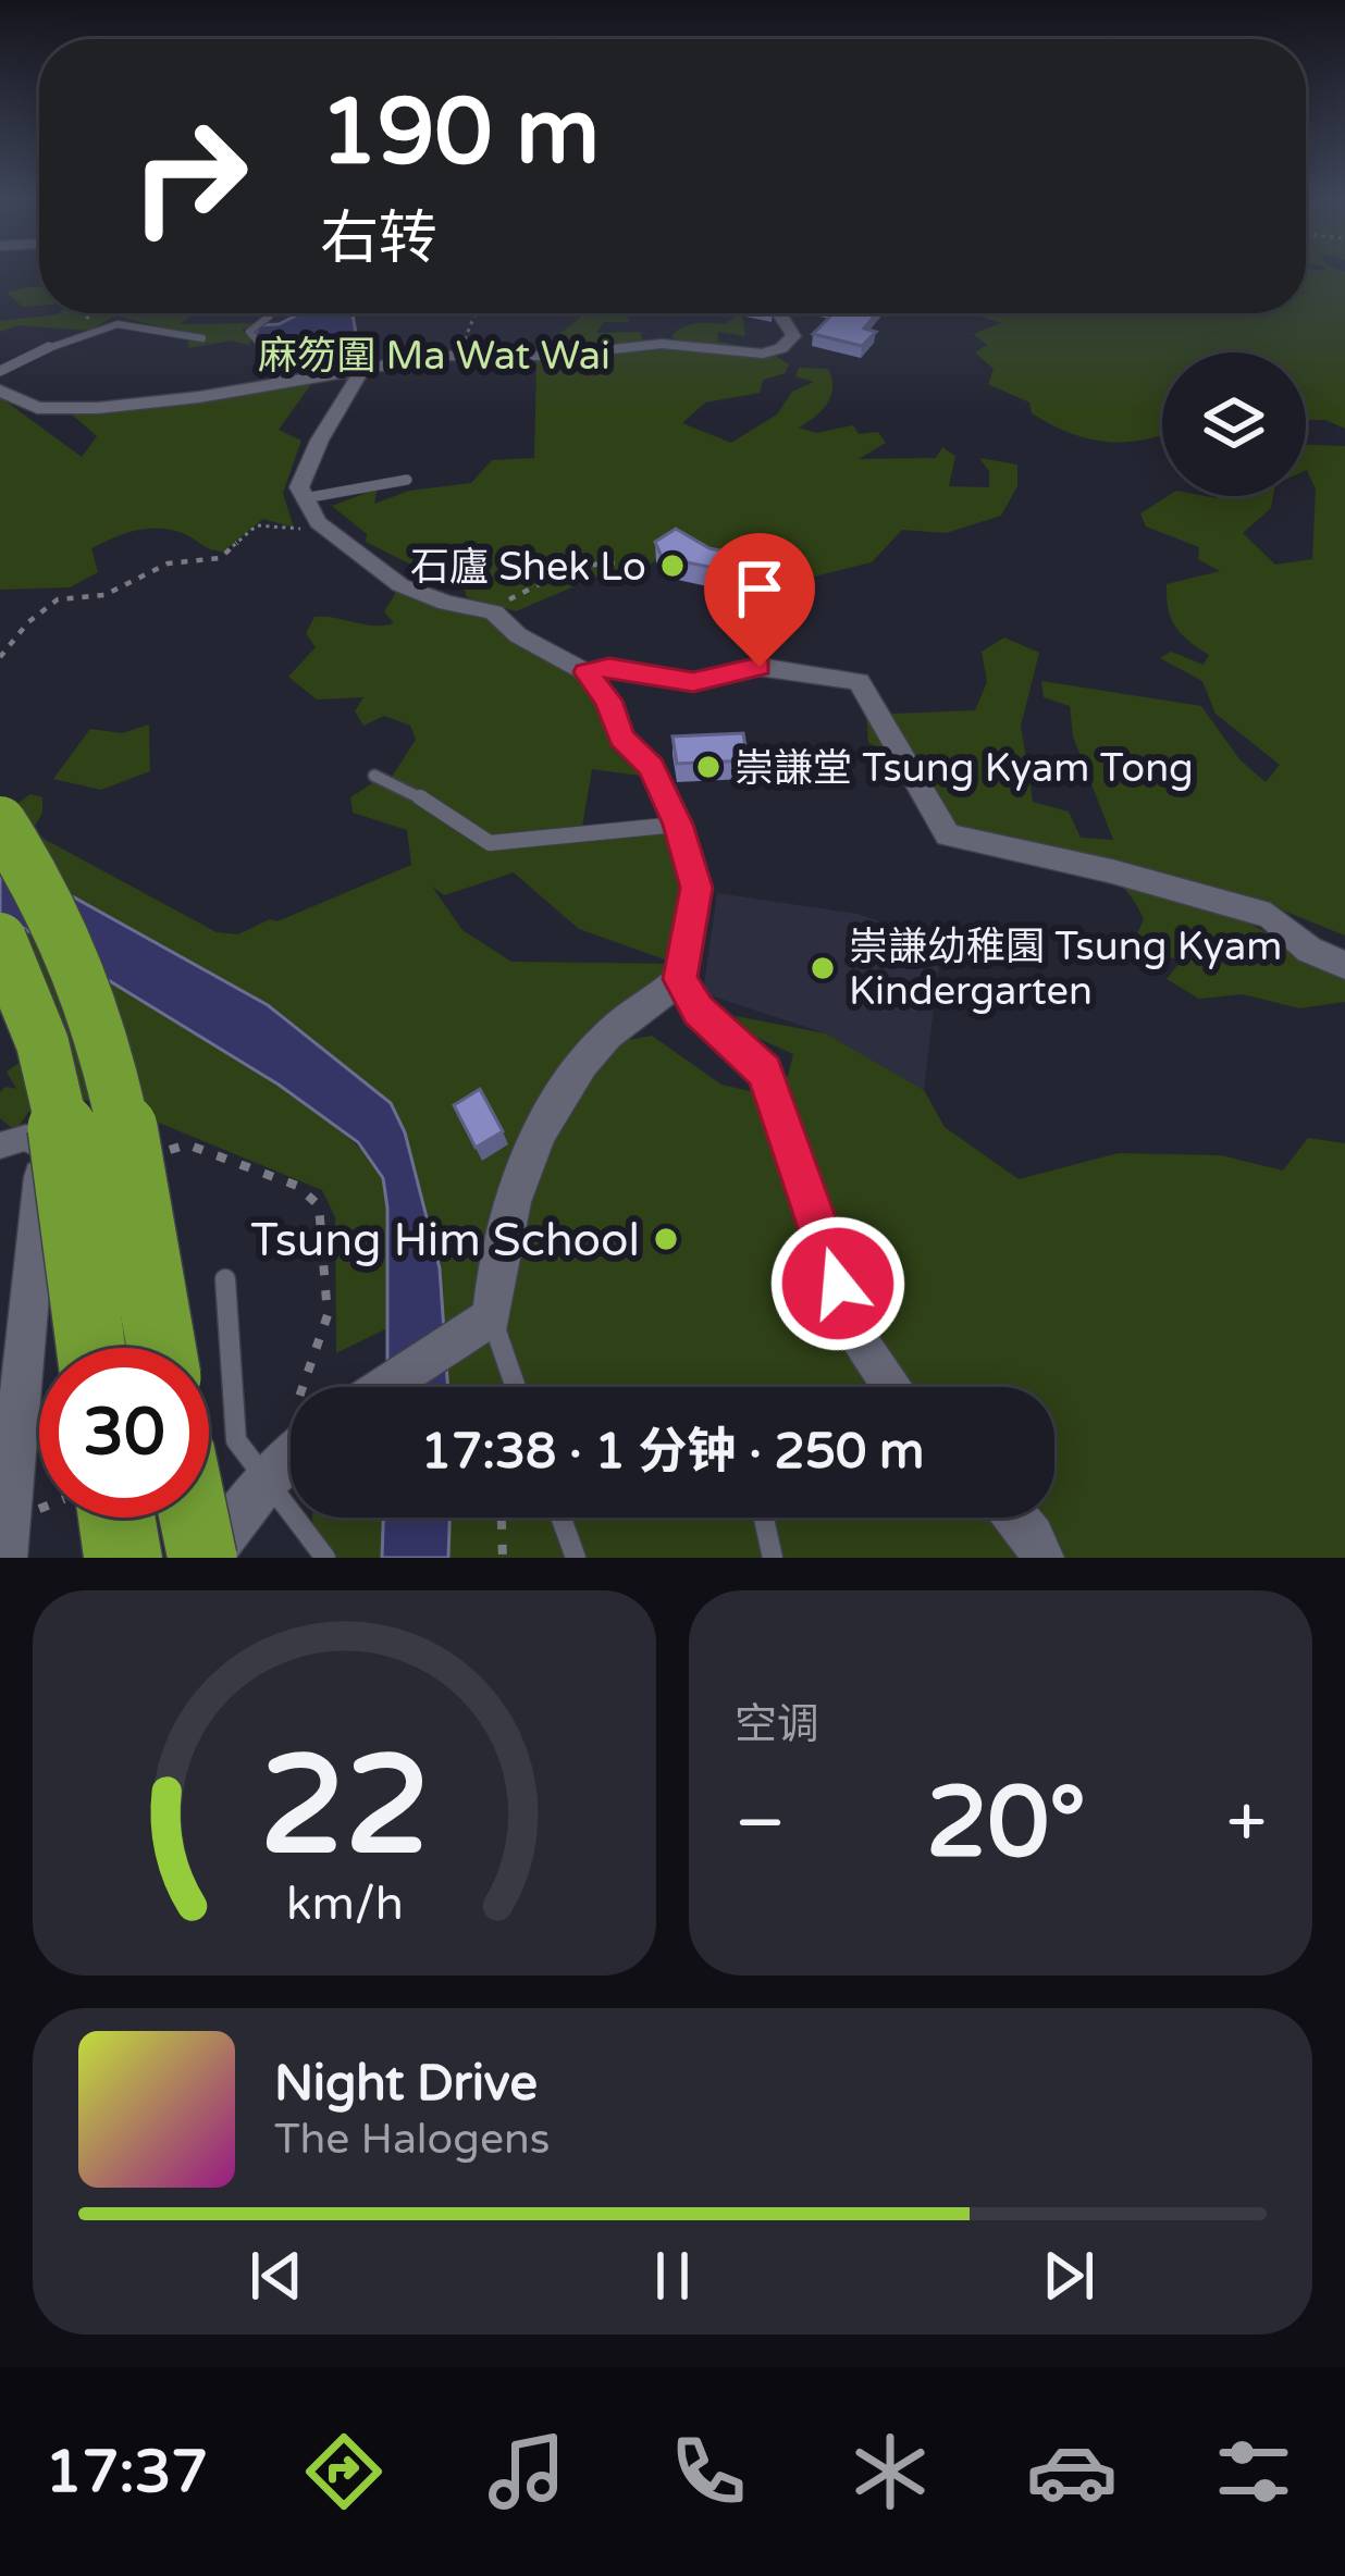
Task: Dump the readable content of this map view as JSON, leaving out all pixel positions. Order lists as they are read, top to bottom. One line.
{"districts":["麻笏圍 Ma Wat Wai"],"places":["石廬 Shek Lo","崇謙堂 Tsung Kyam Tong","崇謙幼稚園 Tsung Kyam Kindergarten","Tsung Him School"],"page":{"turn":["190 m","右转"],"limit":"30","trip":"17:38 · 1 分钟 · 250 m","tile":"空调","heat":["−","20°","+"],"song":["Night Drive","The Halogens"],"tabs":"17:37","gauge":["22","km/h"]}}
